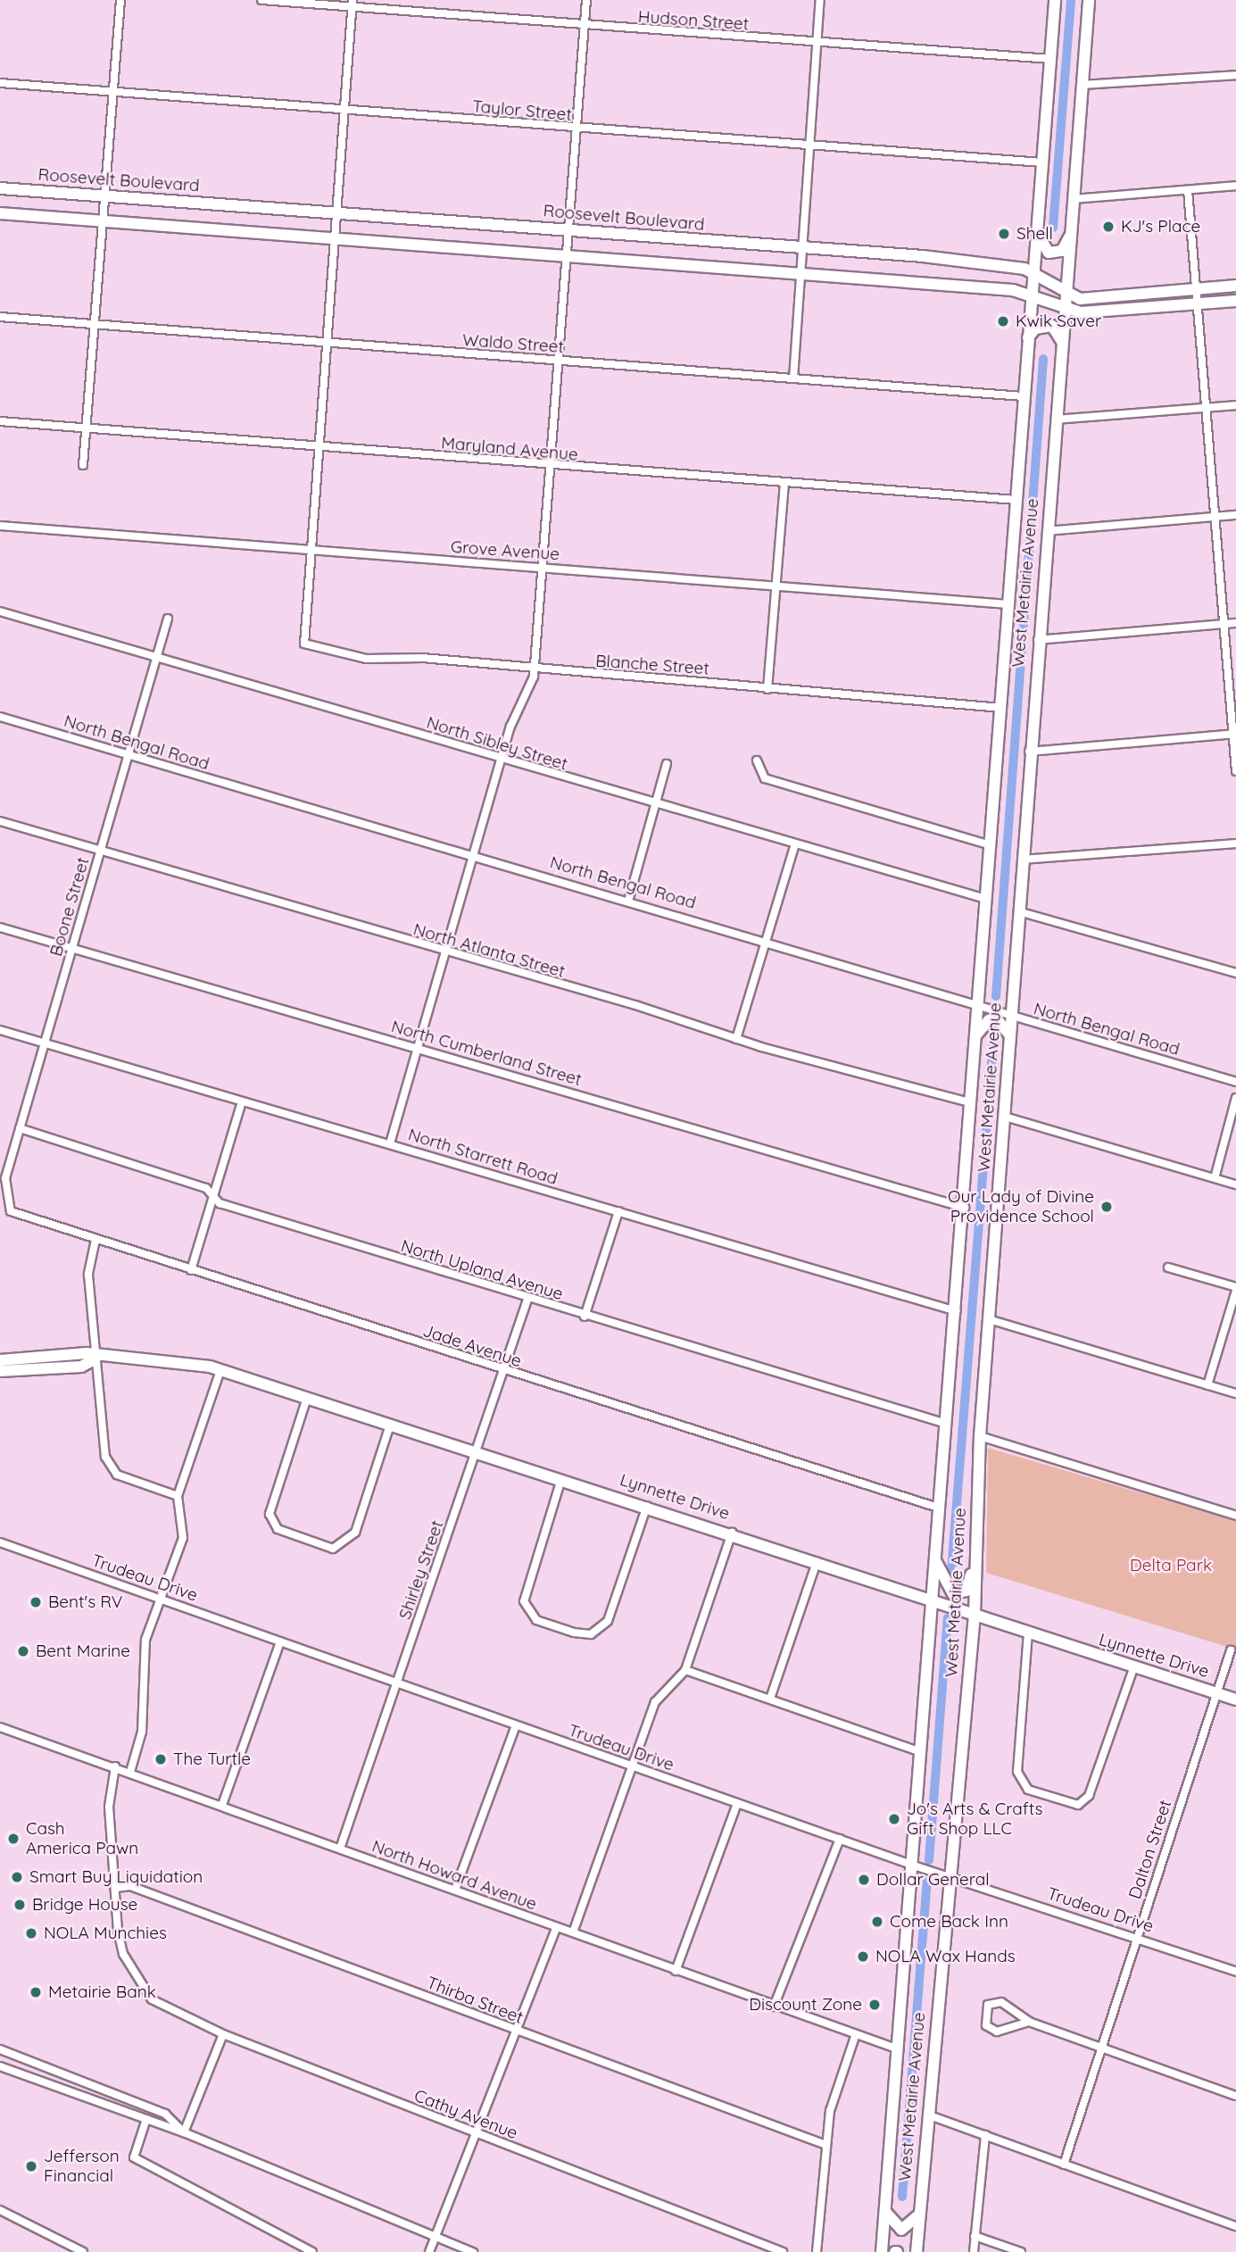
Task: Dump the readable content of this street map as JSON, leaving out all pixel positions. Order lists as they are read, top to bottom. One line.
{"streets":{"main road":["Roosevelt Boulevard","West Metairie Avenue","Lynnette Drive"],"street":["Hudson Street","Taylor Street","Waldo Street","Maryland Avenue","Grove Avenue","Blanche Street","North Bengal Road","North Sibley Street","Boone Street","North Atlanta Street","North Cumberland Street","North Starrett Road","North Upland Avenue","Jade Avenue","Shirley Street","Trudeau Drive","Dalton Street","North Howard Avenue","Thirba Street","Cathy Avenue"]},"crossings":[["Hudson Street","West Metairie Avenue"],["Taylor Street","West Metairie Avenue"],["Roosevelt Boulevard","West Metairie Avenue"],["Waldo Street","West Metairie Avenue"],["Maryland Avenue","West Metairie Avenue"],["Grove Avenue","West Metairie Avenue"],["Grove Avenue","Blanche Street"],["West Metairie Avenue","Blanche Street"],["West Metairie Avenue","North Bengal Road"],["West Metairie Avenue","North Sibley Street"],["West Metairie Avenue","North Atlanta Street"],["West Metairie Avenue","North Cumberland Street"],["West Metairie Avenue","North Starrett Road"],["West Metairie Avenue","North Upland Avenue"],["West Metairie Avenue","Jade Avenue"],["West Metairie Avenue","Lynnette Drive"],["West Metairie Avenue","Trudeau Drive"],["West Metairie Avenue","North Howard Avenue"],["North Bengal Road","Boone Street"],["North Sibley Street","Boone Street"],["Boone Street","North Atlanta Street"],["Boone Street","North Cumberland Street"],["Boone Street","North Starrett Road"],["Boone Street","North Upland Avenue"],["Boone Street","Jade Avenue"],["North Upland Avenue","Shirley Street"],["Jade Avenue","Shirley Street"],["Lynnette Drive","Shirley Street"],["Lynnette Drive","Dalton Street"],["Shirley Street","Trudeau Drive"],["Shirley Street","North Howard Avenue"],["Trudeau Drive","Dalton Street"],["Thirba Street","Cathy Avenue"]],"parks":["Delta Park"],"places":["KJ's Place","Shell","Kwik Saver","Our Lady of Divine Providence School","Bent's RV","Bent Marine","The Turtle","Jo's Arts & Crafts Gift Shop LLC","Cash America Pawn","Smart Buy Liquidation","Dollar General","Bridge House","Come Back Inn","NOLA Munchies","NOLA Wax Hands","Metairie Bank","Discount Zone","Jefferson Financial"]}
